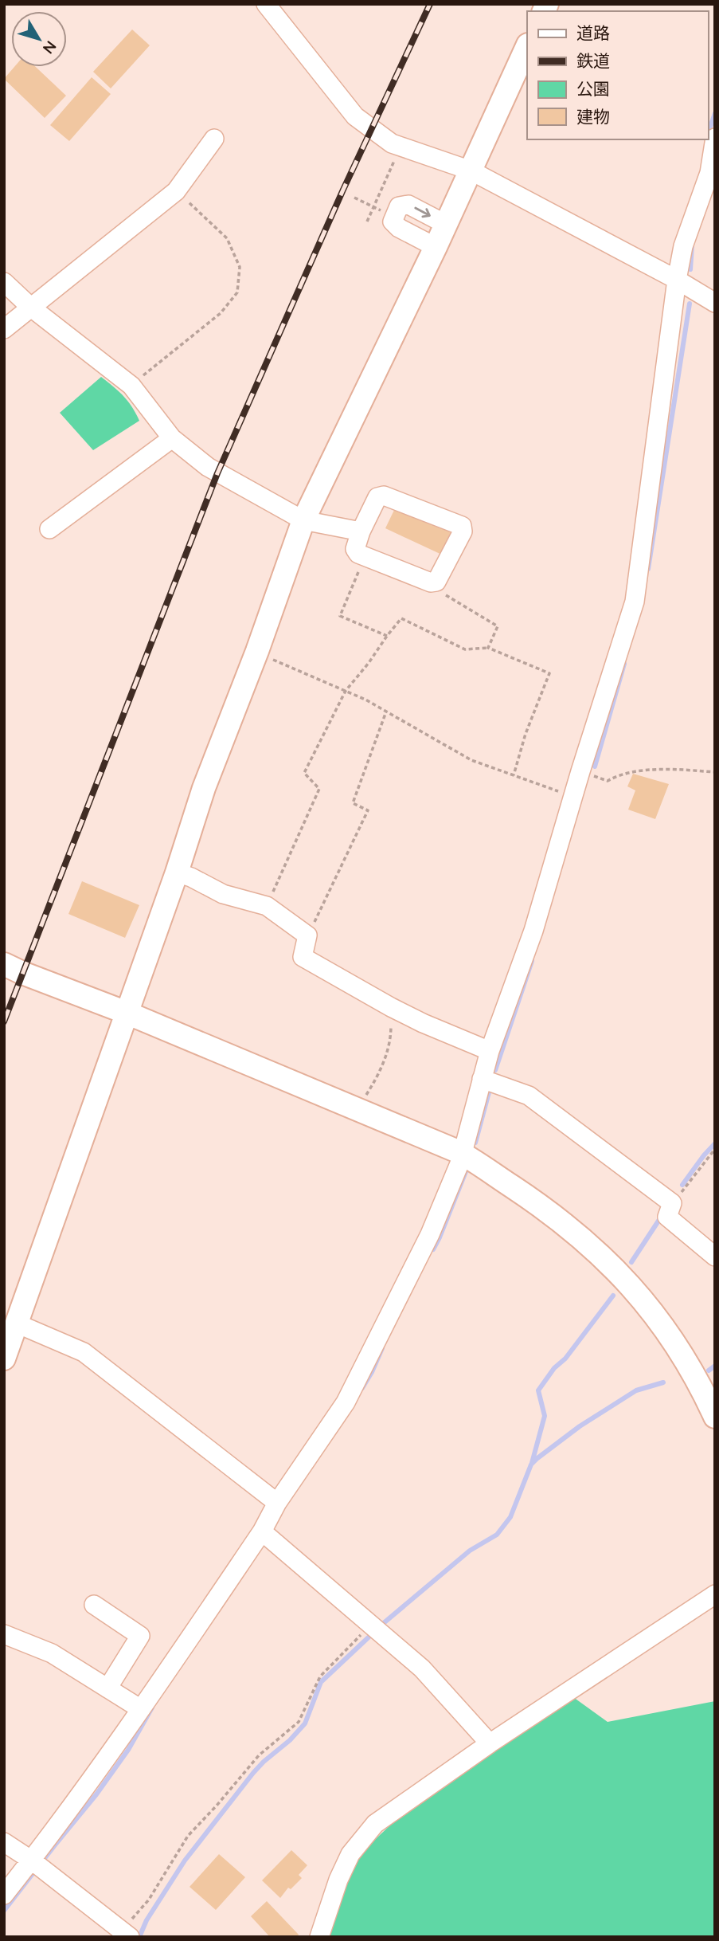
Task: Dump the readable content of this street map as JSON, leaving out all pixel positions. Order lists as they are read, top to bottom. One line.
{"legend":["道路","鉄道","公園","建物"],"north":"bottom right"}
